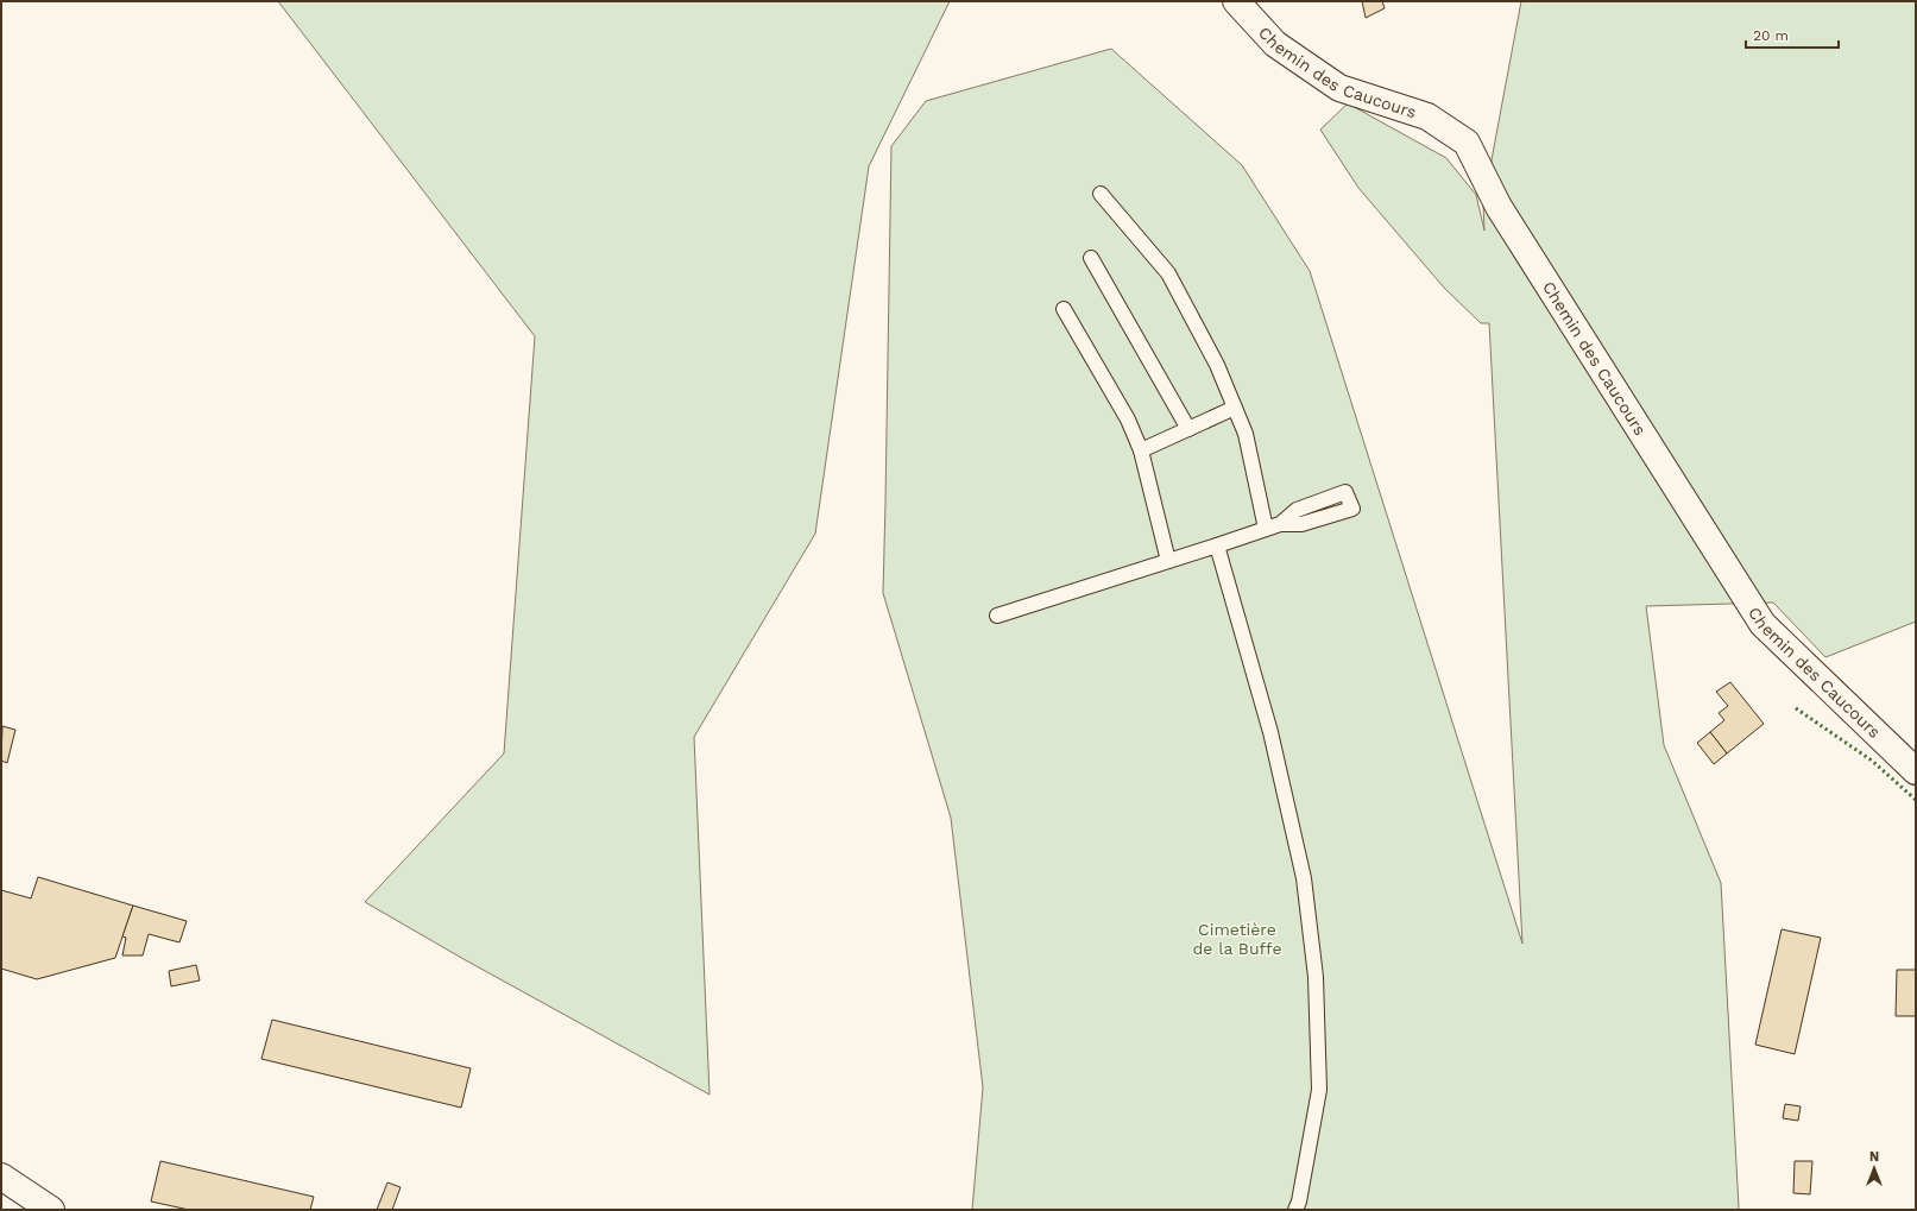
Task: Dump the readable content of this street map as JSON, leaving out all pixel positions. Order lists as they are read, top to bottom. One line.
{"streets":{"street":["Chemin des Caucours"]},"parks":["Cimetière de la Buffe"],"scale_bar":"20 m","north":"top"}
